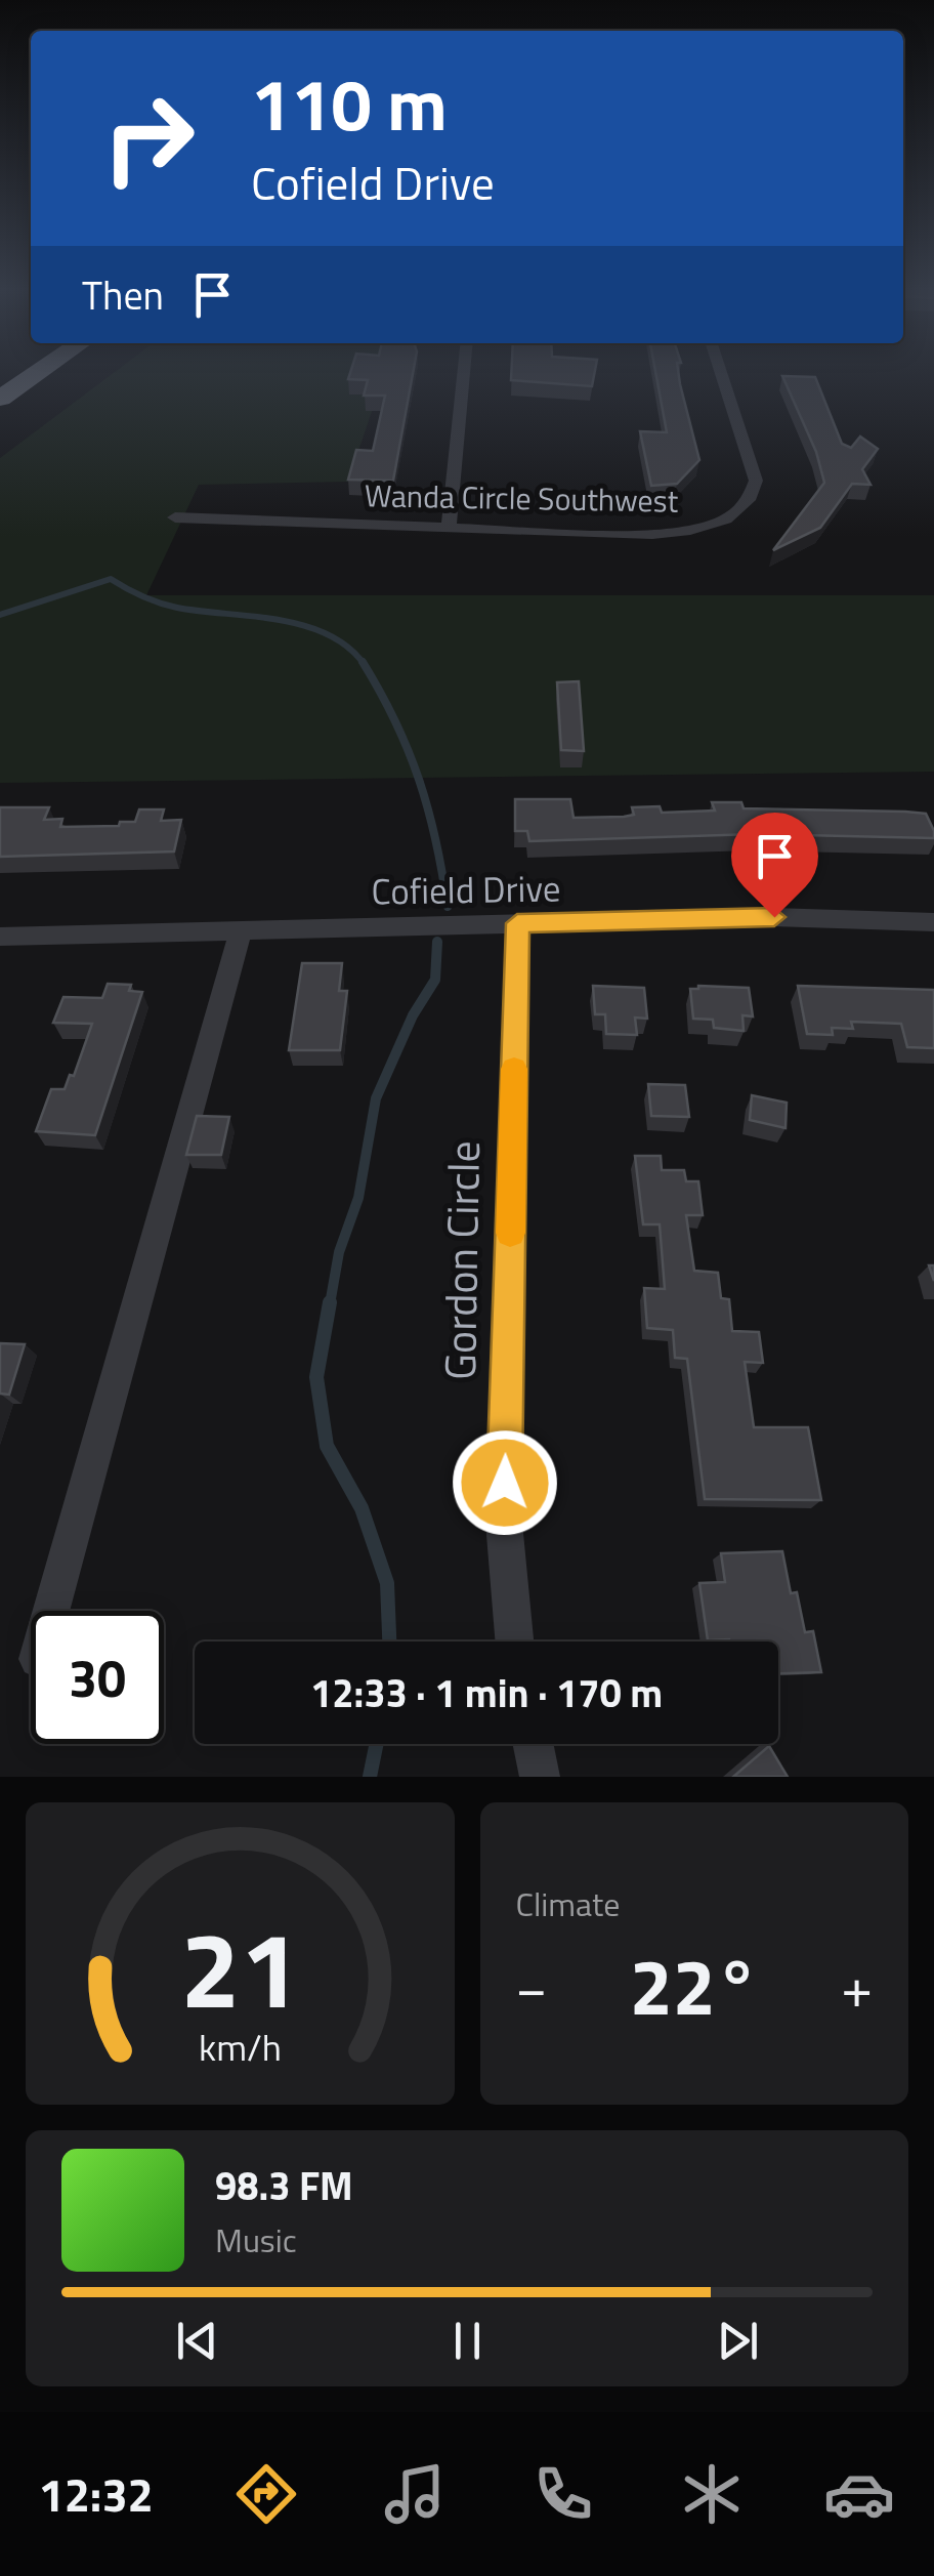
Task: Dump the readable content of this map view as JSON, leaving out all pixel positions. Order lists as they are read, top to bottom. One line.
{"streets":{"street":["Wanda Circle Southwest","Cofield Drive","Gordon Circle"]},"crossings":[["Cofield Drive","Gordon Circle"]],"page":{"turn":["110 m","Cofield Drive"],"then":"Then","limit":"30","trip":"12:33 · 1 min · 170 m","tile":"Climate","heat":["−","22°","+"],"song":["98.3 FM","Music"],"tabs":"12:32","gauge":["21","km/h"]}}
